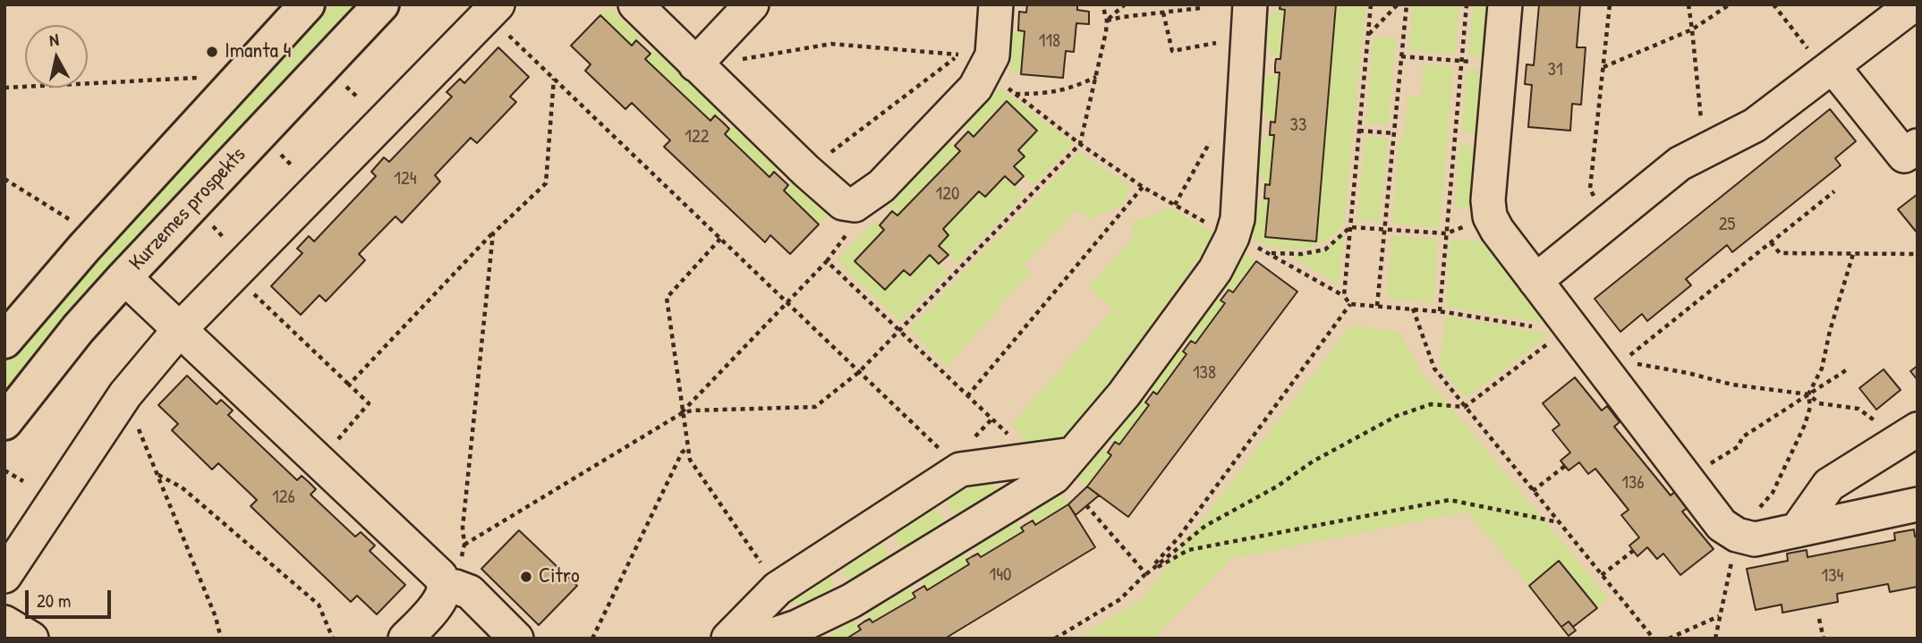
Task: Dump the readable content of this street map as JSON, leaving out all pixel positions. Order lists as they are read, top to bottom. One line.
{"streets":{"main road":["Kurzemes prospekts"]},"places":["Imanta 4","Citro"],"house_numbers":["118","31","33","122","124","120","25","138","136","126","140","134"],"scale_bar":"20 m","north":"top"}
